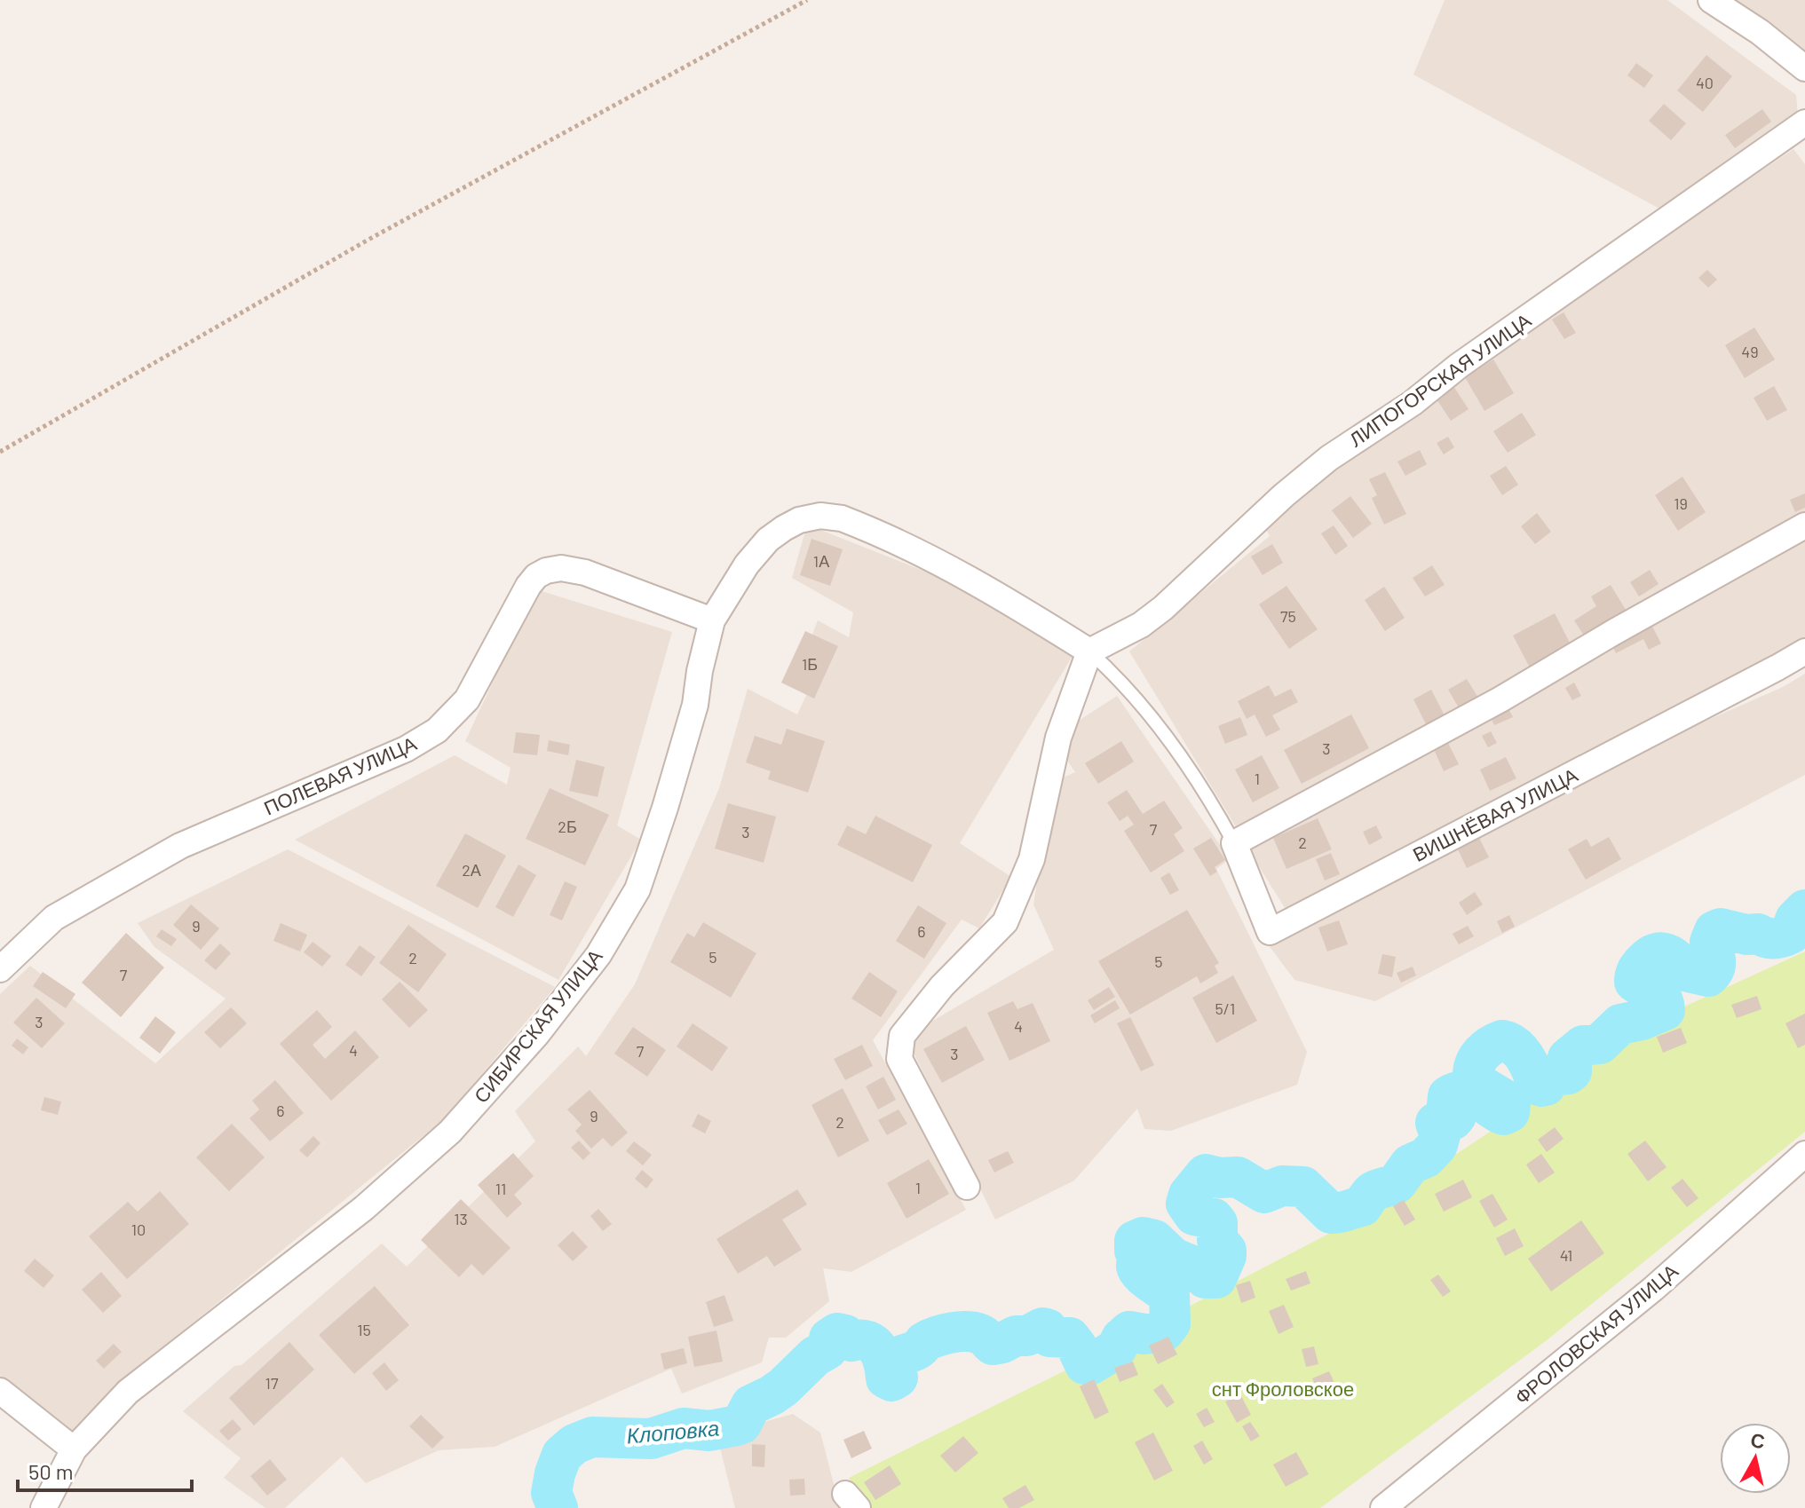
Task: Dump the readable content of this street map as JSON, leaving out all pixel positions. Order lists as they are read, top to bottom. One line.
{"streets":{"street":["ЛИПОГОРСКАЯ УЛИЦА","ПОЛЕВАЯ УЛИЦА","ВИШНЁВАЯ УЛИЦА","СИБИРСКАЯ УЛИЦА","ФРОЛОВСКАЯ УЛИЦА"]},"crossings":[["ЛИПОГОРСКАЯ УЛИЦА","СИБИРСКАЯ УЛИЦА"],["ПОЛЕВАЯ УЛИЦА","СИБИРСКАЯ УЛИЦА"]],"water":["Клоповка"],"parks":["снт Фроловское"],"house_numbers":["40","49","19","1А","75","1Б","3","1","2Б","7","3","2","2А","9","6","5","2","5","7","5/1","3","4","4","7","3","6","9","2","1","11","13","10","41","15","17"],"scale_bar":"50 m","north":"top"}
